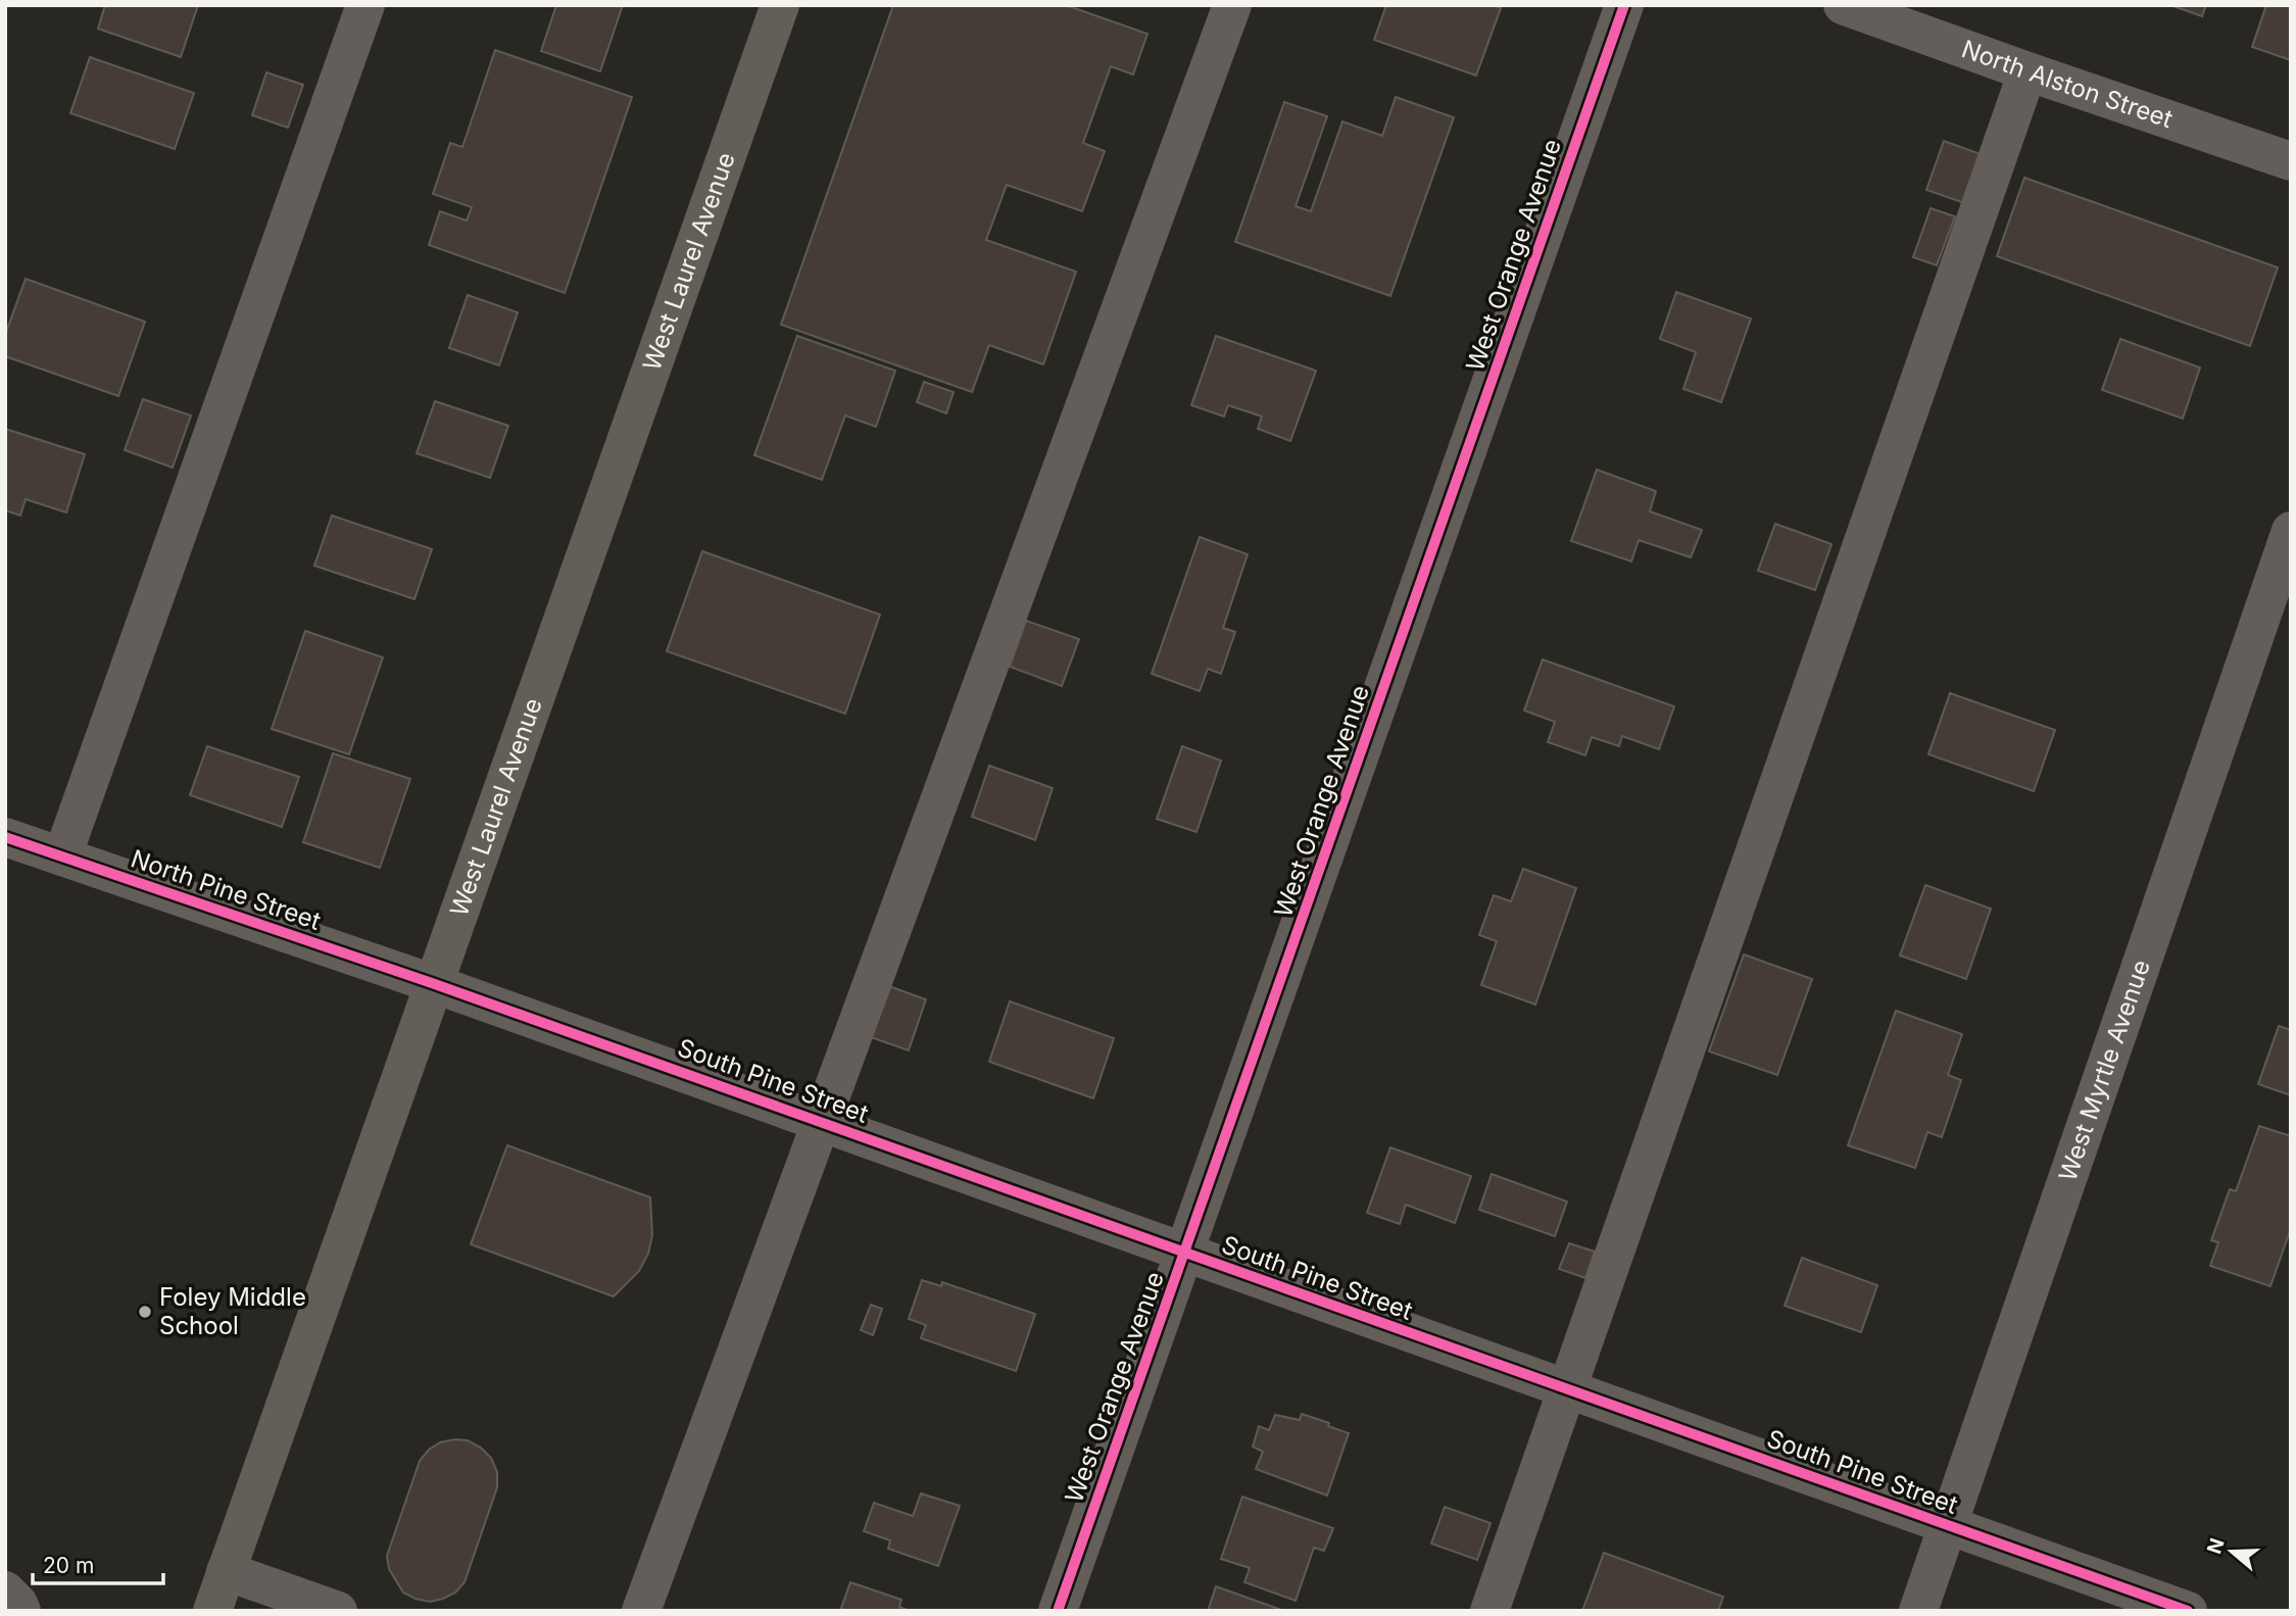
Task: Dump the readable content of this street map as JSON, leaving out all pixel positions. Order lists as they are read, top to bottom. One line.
{"streets":{"main road":["West Laurel Avenue"],"street":["North Alston Street","West Orange Avenue","North Pine Street","West Myrtle Avenue","South Pine Street"]},"crossings":[["West Orange Avenue","South Pine Street"],["West Laurel Avenue","North Pine Street"],["West Laurel Avenue","South Pine Street"],["North Pine Street","South Pine Street"],["West Myrtle Avenue","South Pine Street"]],"places":["Foley Middle School"],"scale_bar":"20 m","north":"left"}
